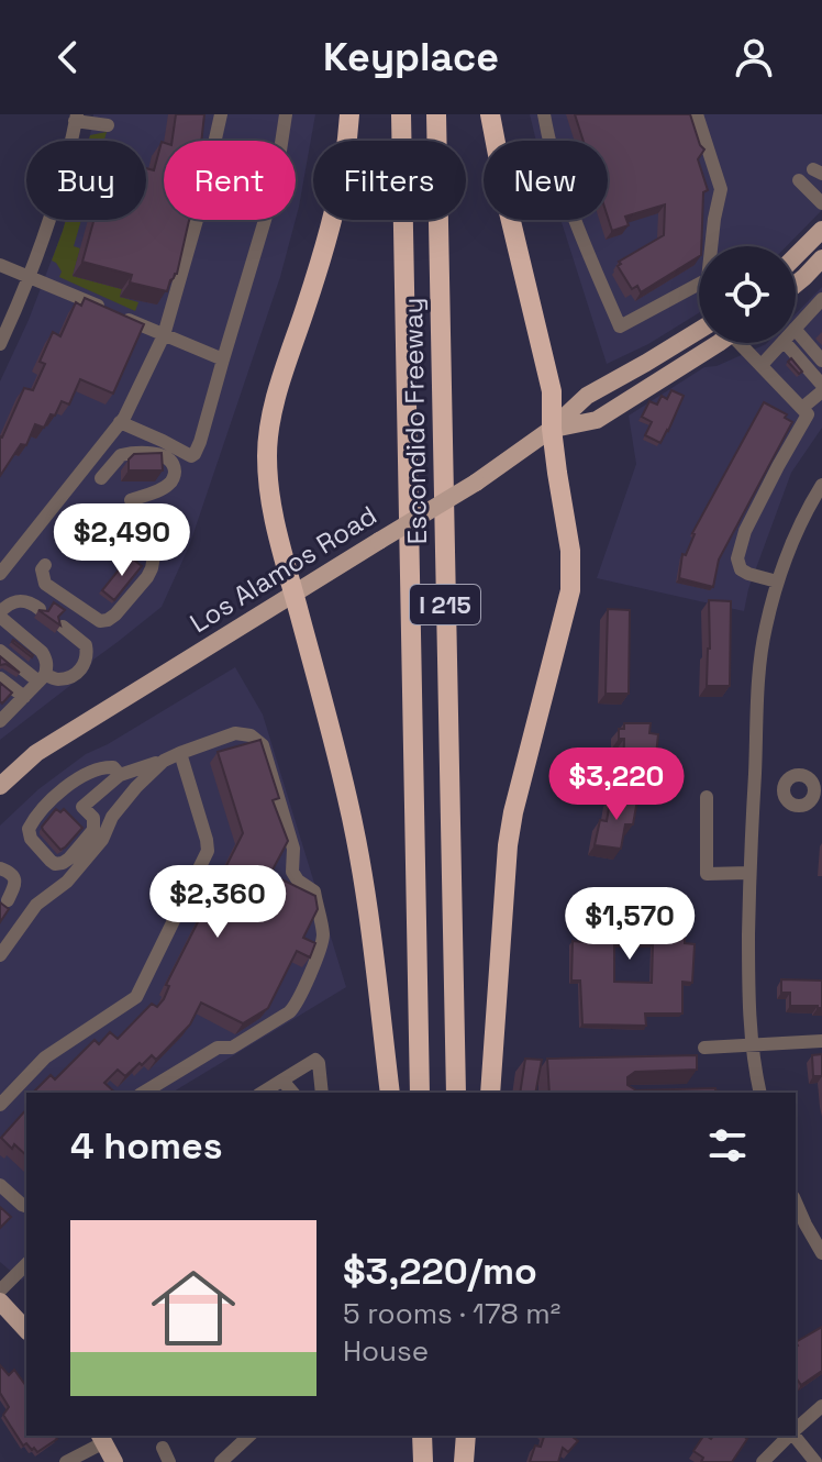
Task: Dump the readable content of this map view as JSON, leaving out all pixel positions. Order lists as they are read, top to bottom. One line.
{"streets":{"highway":["Escondido Freeway","I 215"],"main road":["Los Alamos Road"]},"page":{"header":"Keyplace","chip":["Buy","Rent","Filters","New"],"price":["$2,490","$3,220","$2,360","$1,570"],"heading":"4 homes","list":[{"name":"$3,220/mo","note":"5 rooms · 178 m² · House"}]}}
